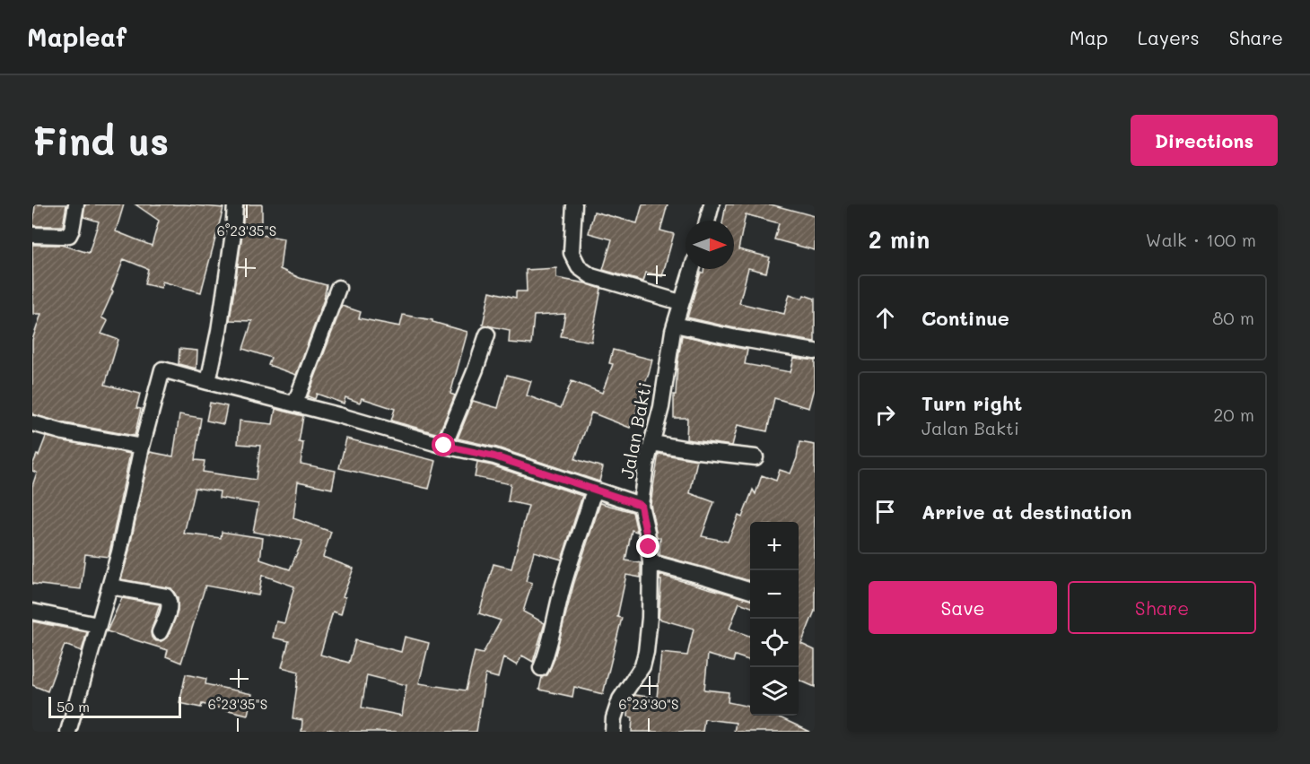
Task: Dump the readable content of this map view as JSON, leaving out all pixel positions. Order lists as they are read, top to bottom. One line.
{"streets":{"street":["Jalan Bakti"]},"scale_bar":"50 m","north":"right","page":{"header":"Mapleaf","nav":["Map","Layers","Share"],"buttons":["Directions",["Save","Share"]],"title":"Find us","heading":["2 min","Walk · 100 m"],"list":[["Continue","80 m"],["Turn right","Jalan Bakti","20 m"],"Arrive at destination"],"map_buttons":["+","−"],"scale":"50 m"},"coordinates":["6°23'35\"S","6°23'30\"S"]}
